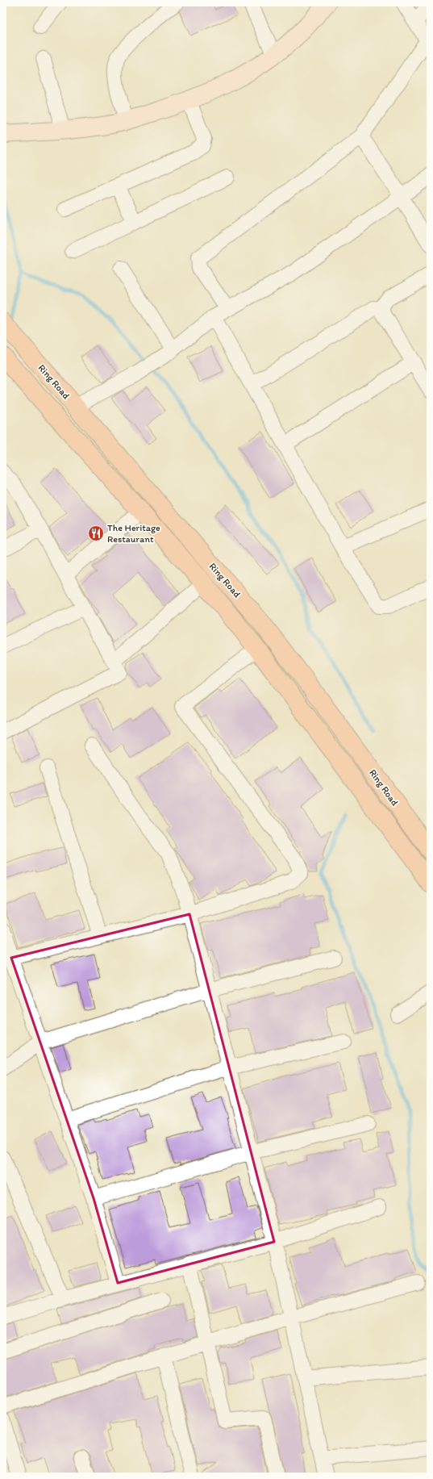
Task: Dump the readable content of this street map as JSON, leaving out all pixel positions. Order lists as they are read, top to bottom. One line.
{"streets":{"highway":["Ring Road"]},"places":{"restaurant":["The Heritage Restaurant"]}}
